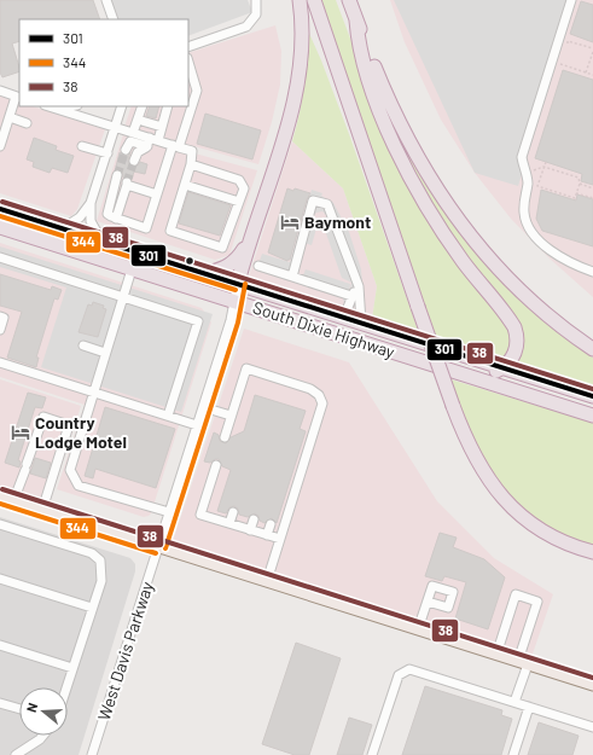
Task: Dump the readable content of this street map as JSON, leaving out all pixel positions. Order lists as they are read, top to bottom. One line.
{"streets":{"highway":["South Dixie Highway"],"street":["West Davis Parkway"]},"crossings":[["South Dixie Highway","West Davis Parkway"]],"places":{"hotel":["Baymont","Country Lodge Motel"]},"lines":["transit line 38","transit line 301","transit line 344"],"legend":["301","344","38"],"north":"left"}
